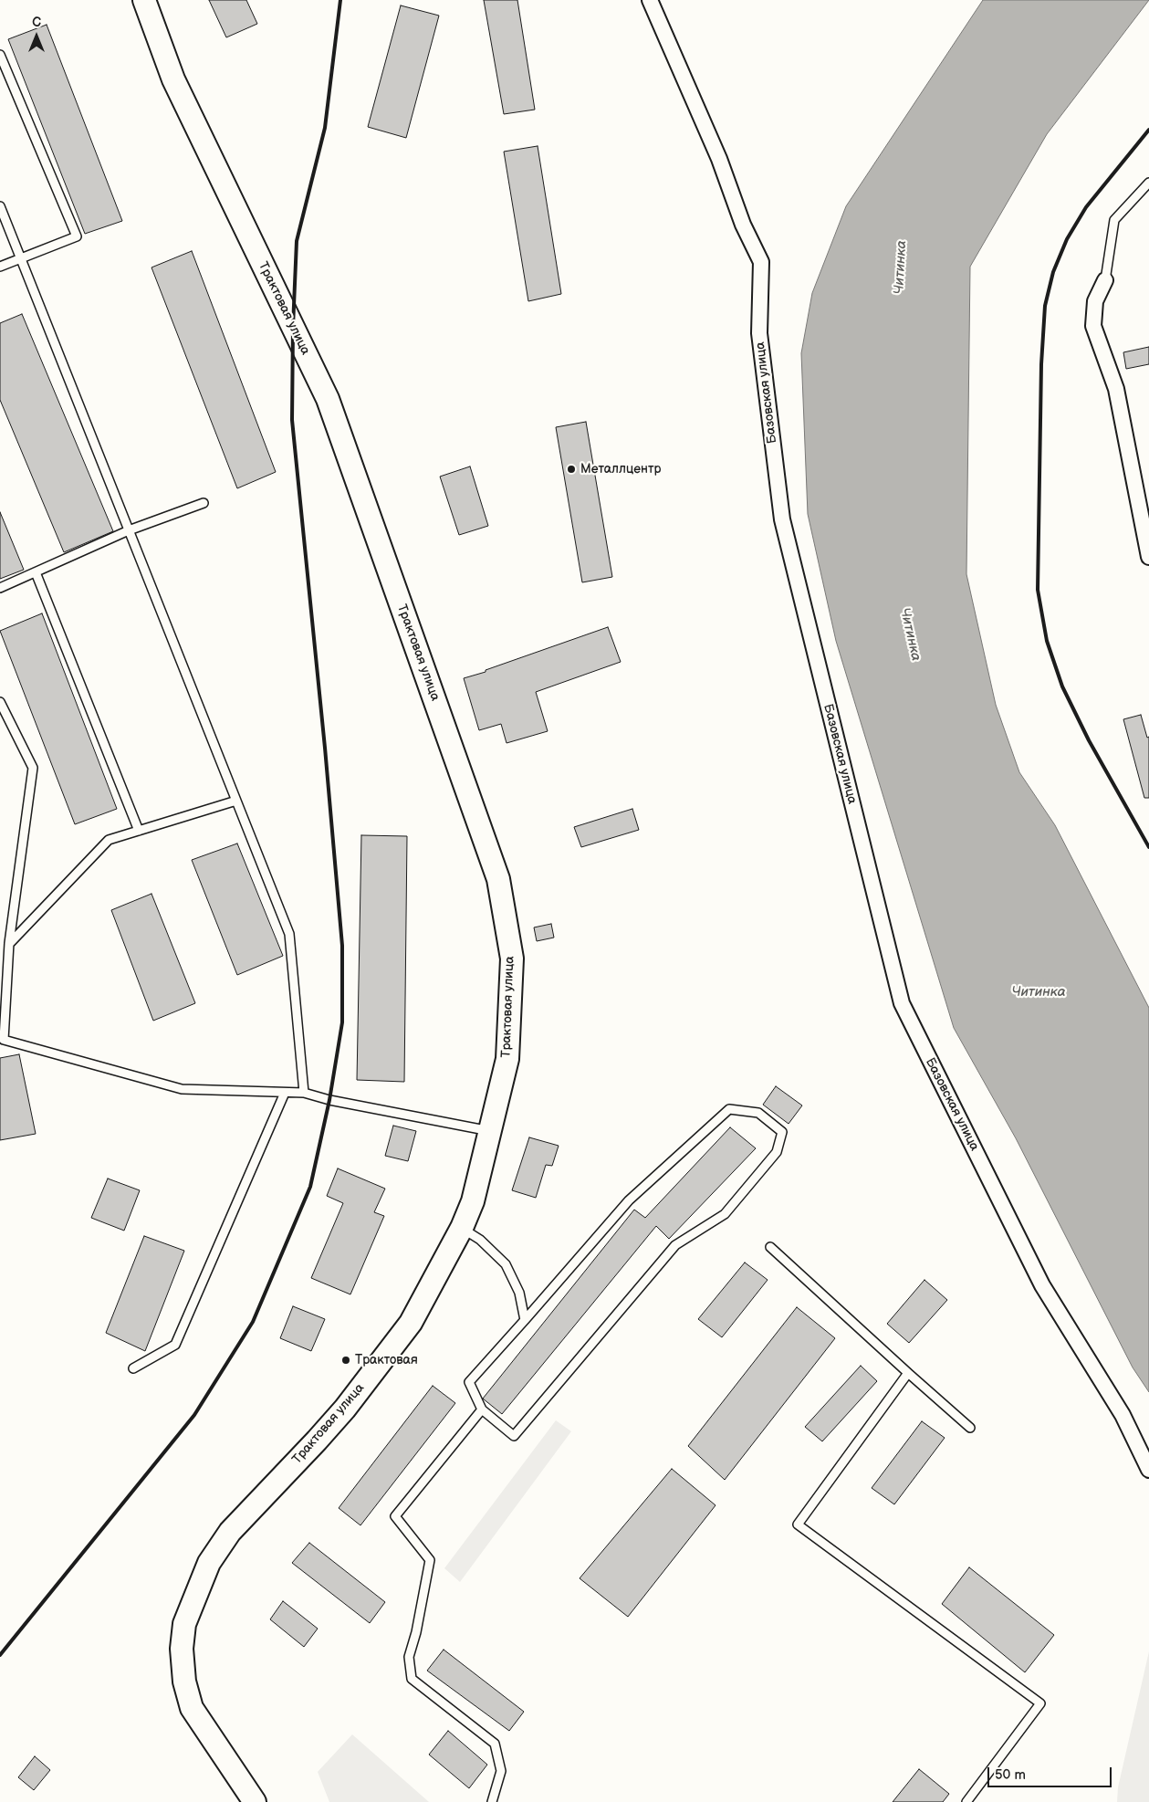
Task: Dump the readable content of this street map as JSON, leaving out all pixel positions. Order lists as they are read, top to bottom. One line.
{"streets":{"main road":["Трактовая улица"],"street":["Базовская улица"]},"water":["Читинка"],"places":["Металлцентр","Трактовая"],"scale_bar":"50 m","north":"top"}
